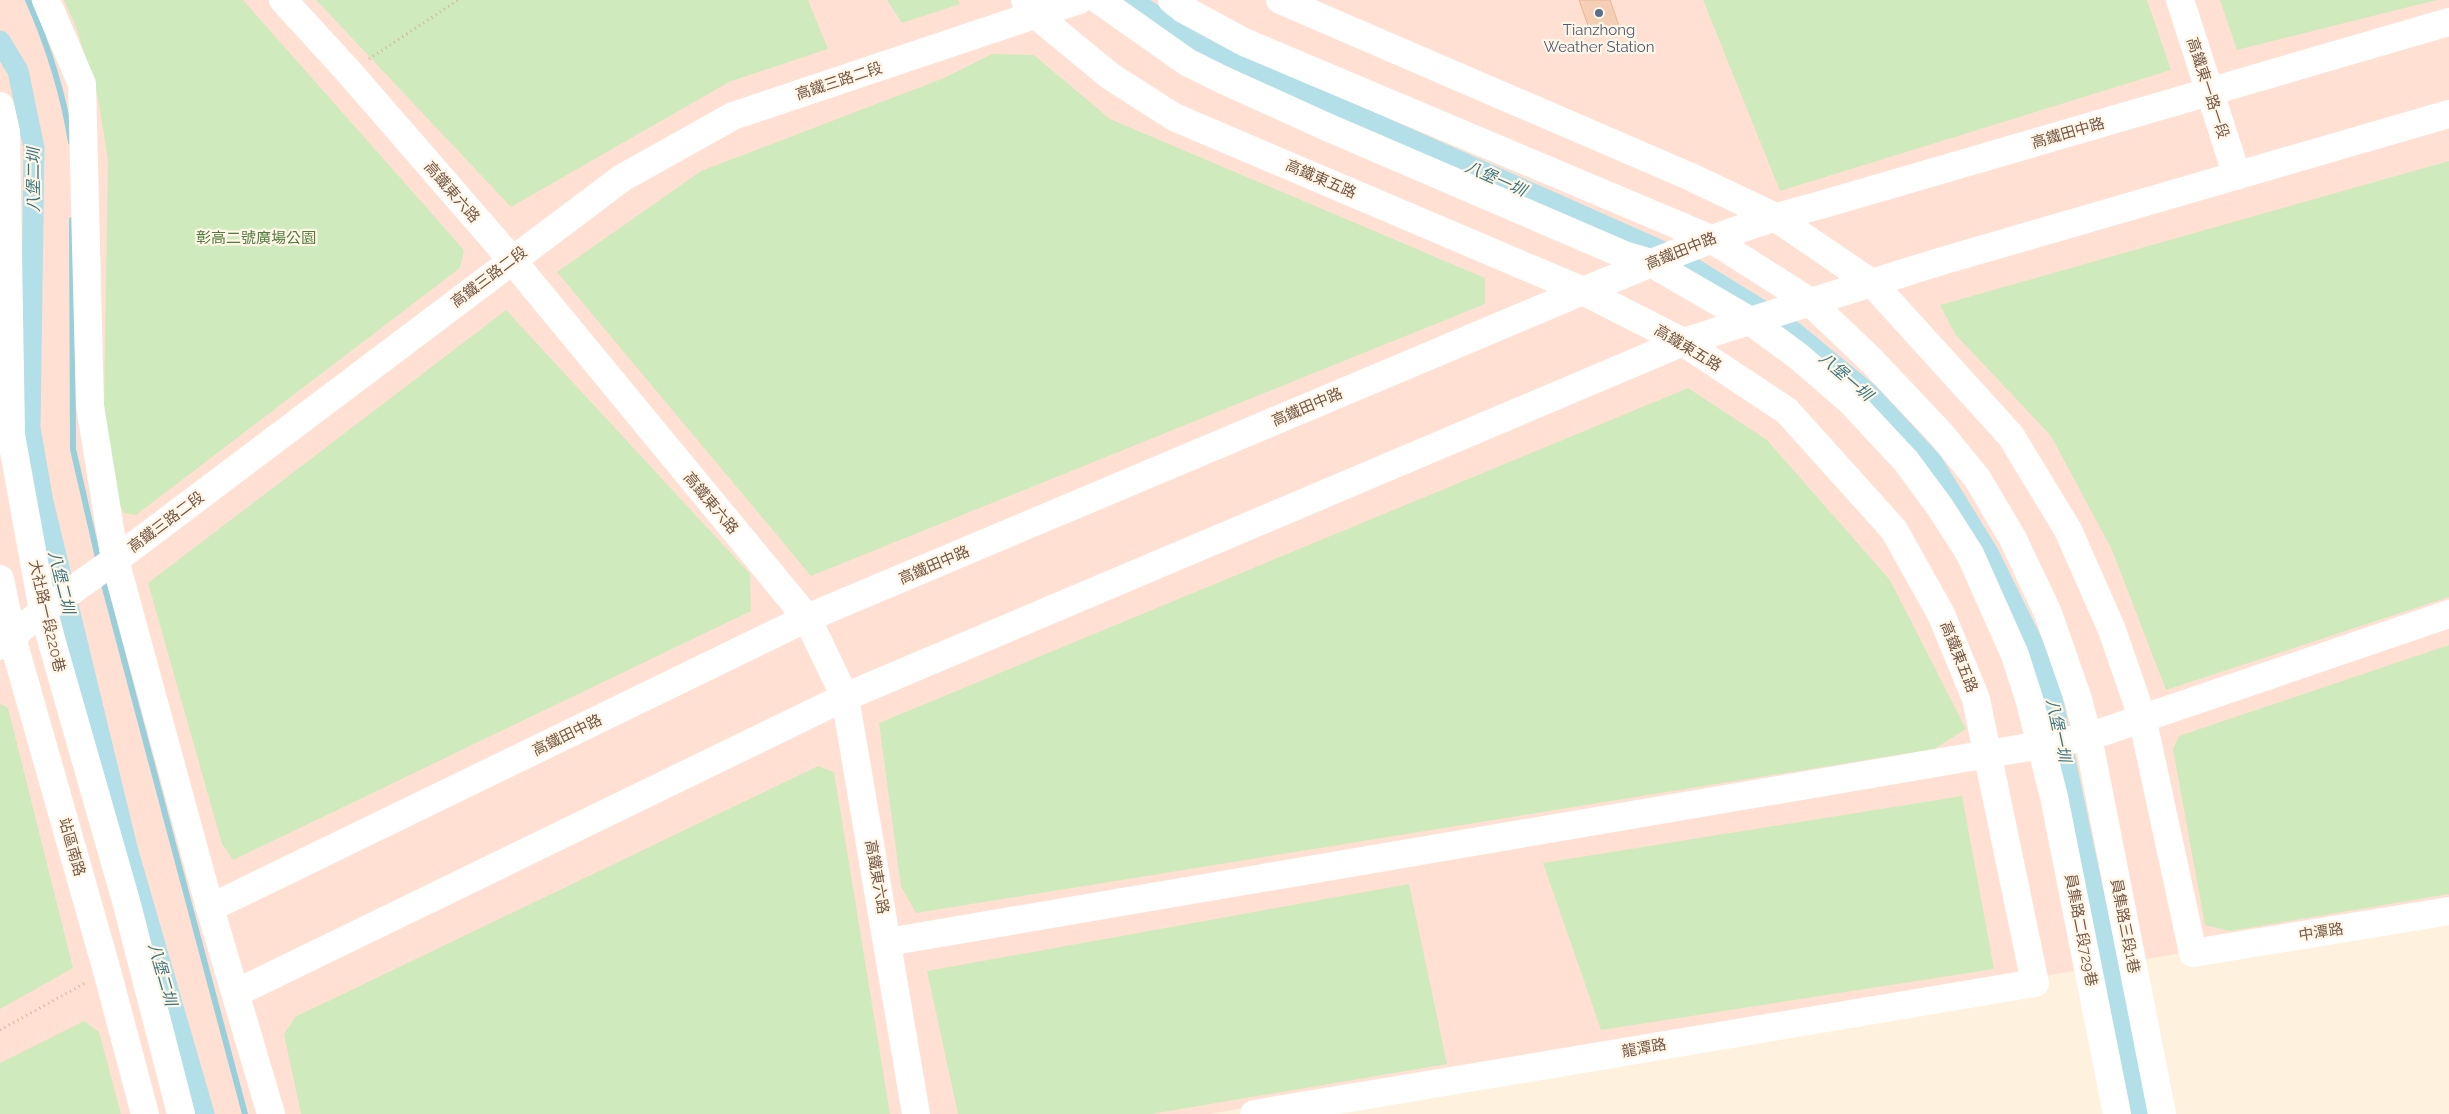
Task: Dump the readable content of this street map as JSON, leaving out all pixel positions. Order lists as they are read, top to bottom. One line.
{"streets":{"street":["高鐵三路二段","高鐵東一路一段","高鐵田中路","高鐵東五路","高鐵東六路","大社路一段220巷","站區南路","員集路三段1巷","員集路二段729巷","中潭路","龍潭路"]},"crossings":[["高鐵三路二段","高鐵東五路"],["高鐵三路二段","高鐵東六路"],["高鐵三路二段","大社路一段220巷"],["高鐵三路二段","站區南路"],["高鐵東一路一段","高鐵田中路"],["高鐵田中路","高鐵東五路"],["高鐵田中路","高鐵東六路"],["高鐵田中路","員集路三段1巷"],["高鐵田中路","員集路二段729巷"],["高鐵東五路","龍潭路"]],"water":["八堡一圳","八堡二圳"],"parks":["彰高二號廣場公園"],"places":["Tianzhong Weather Station"]}
